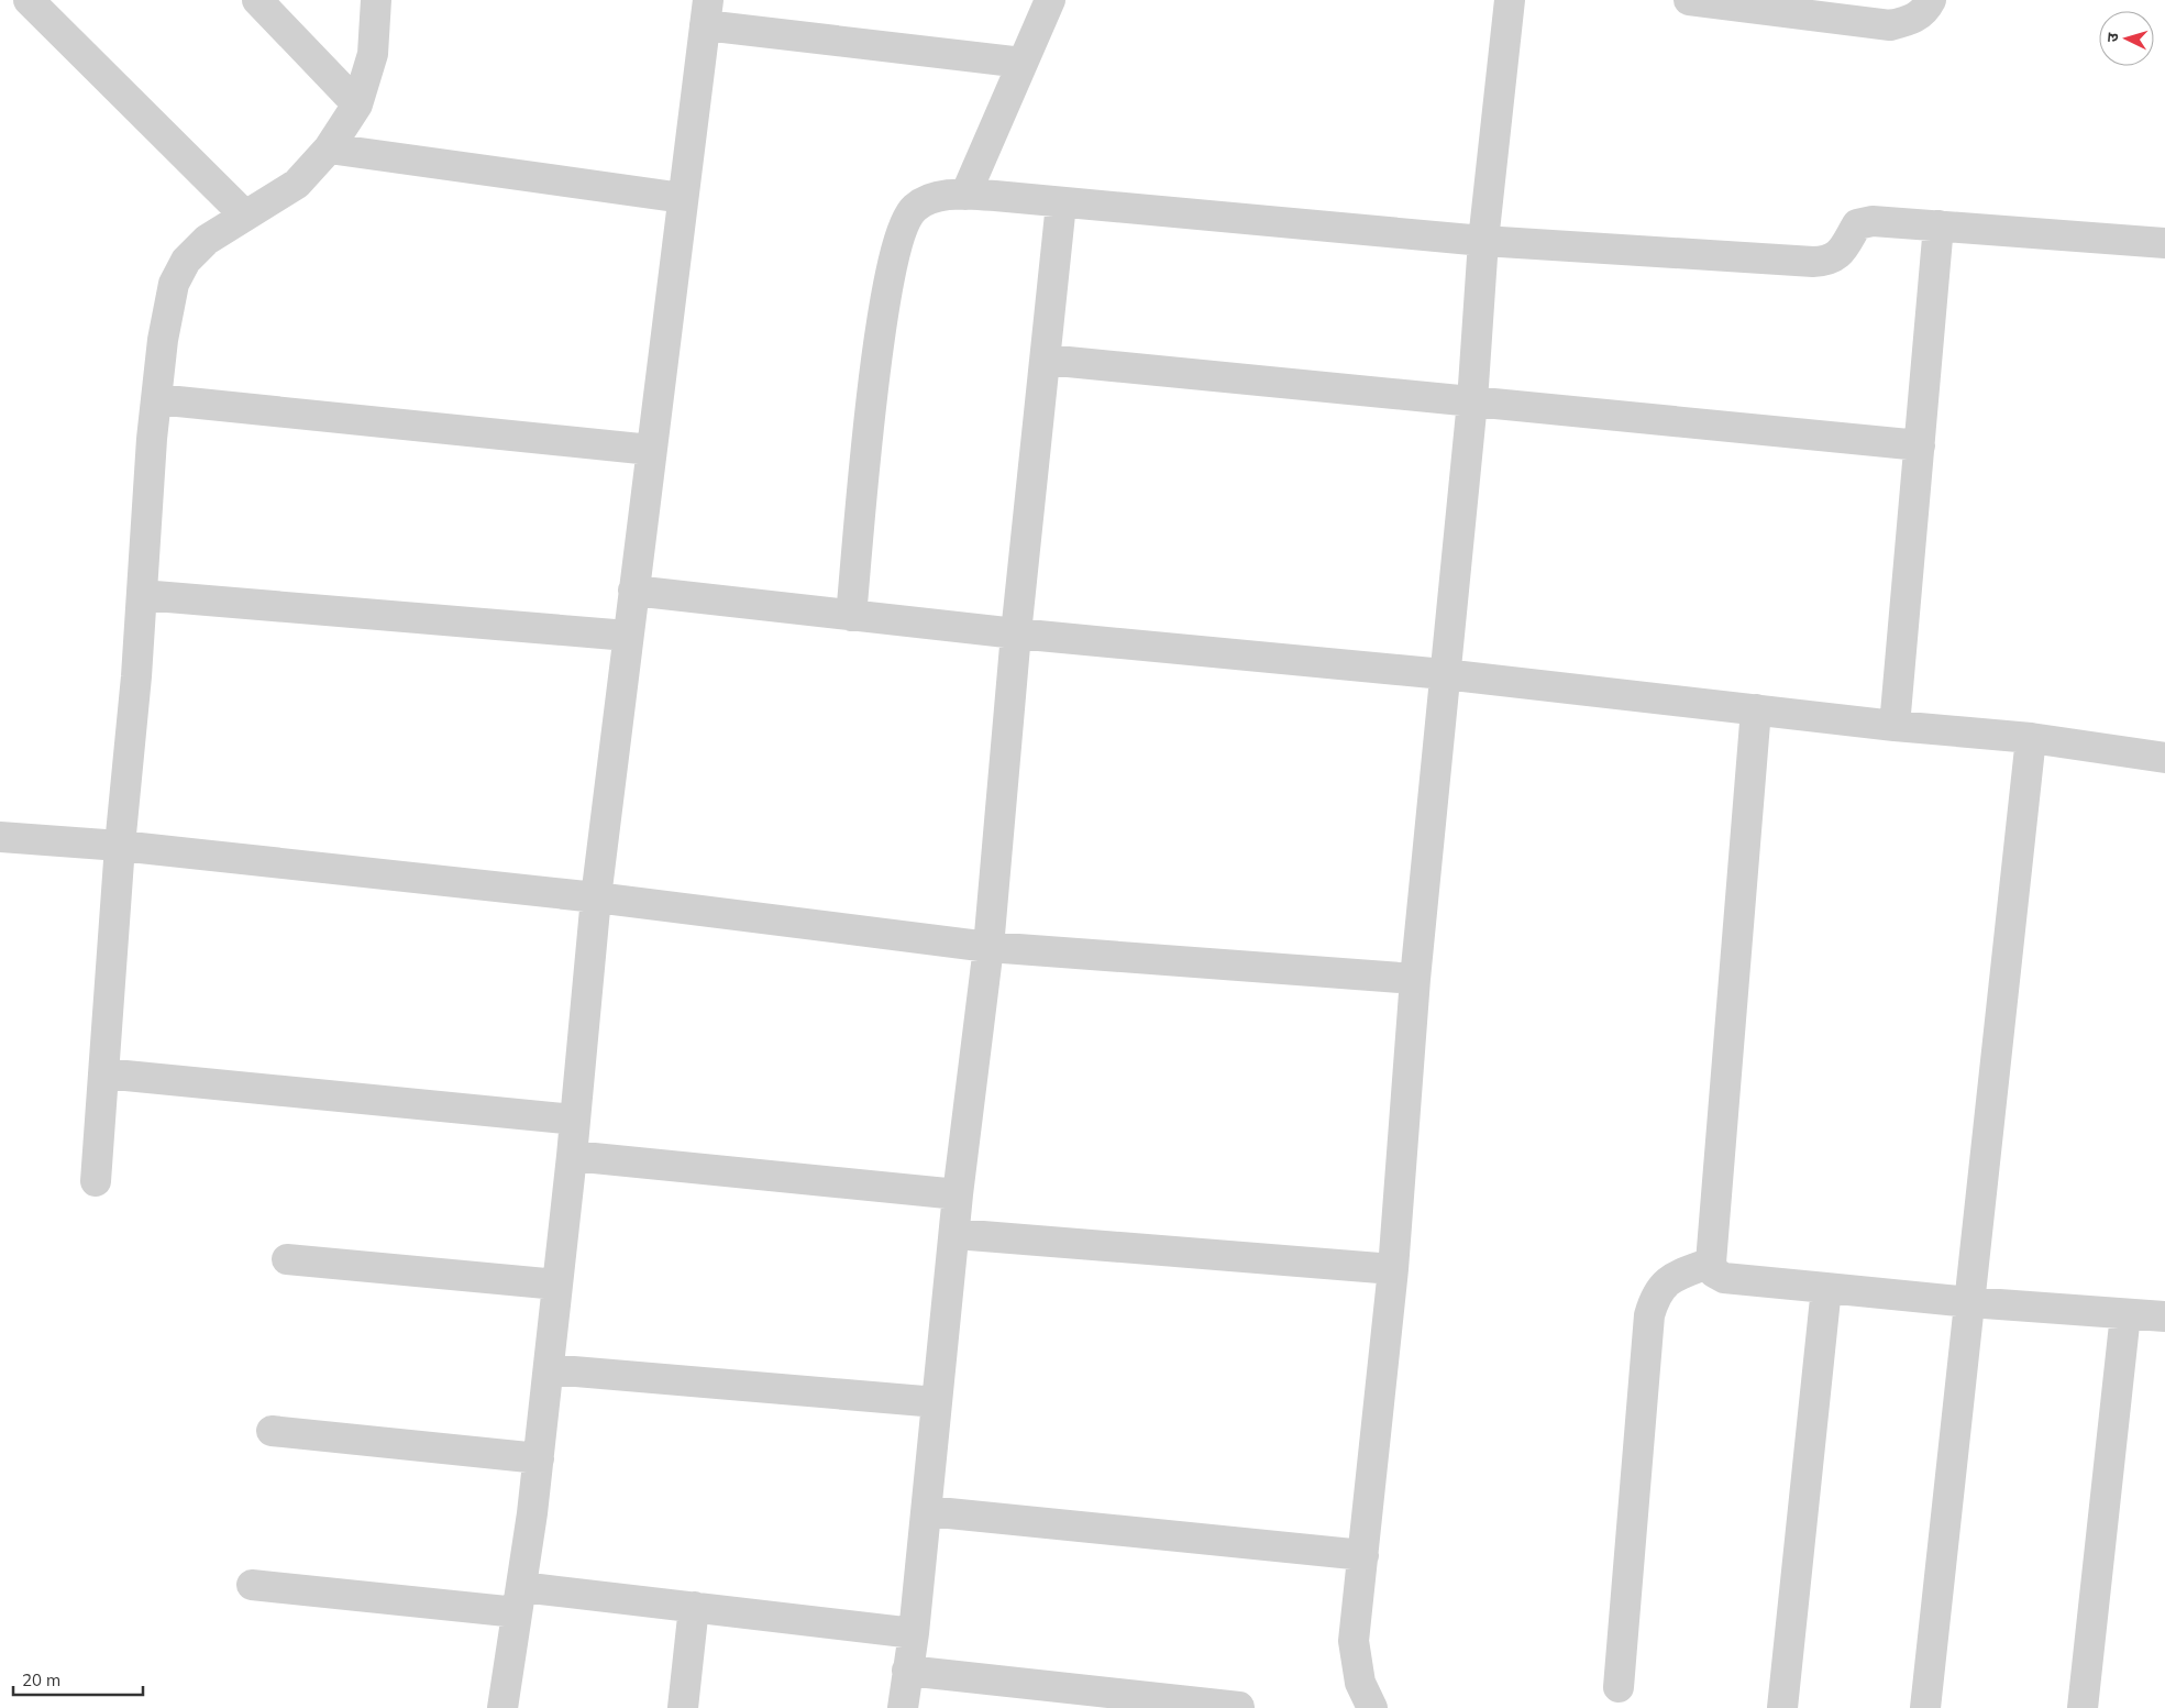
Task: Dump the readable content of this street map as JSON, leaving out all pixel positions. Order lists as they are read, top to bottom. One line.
{"scale_bar":"20 m","north":"left"}
